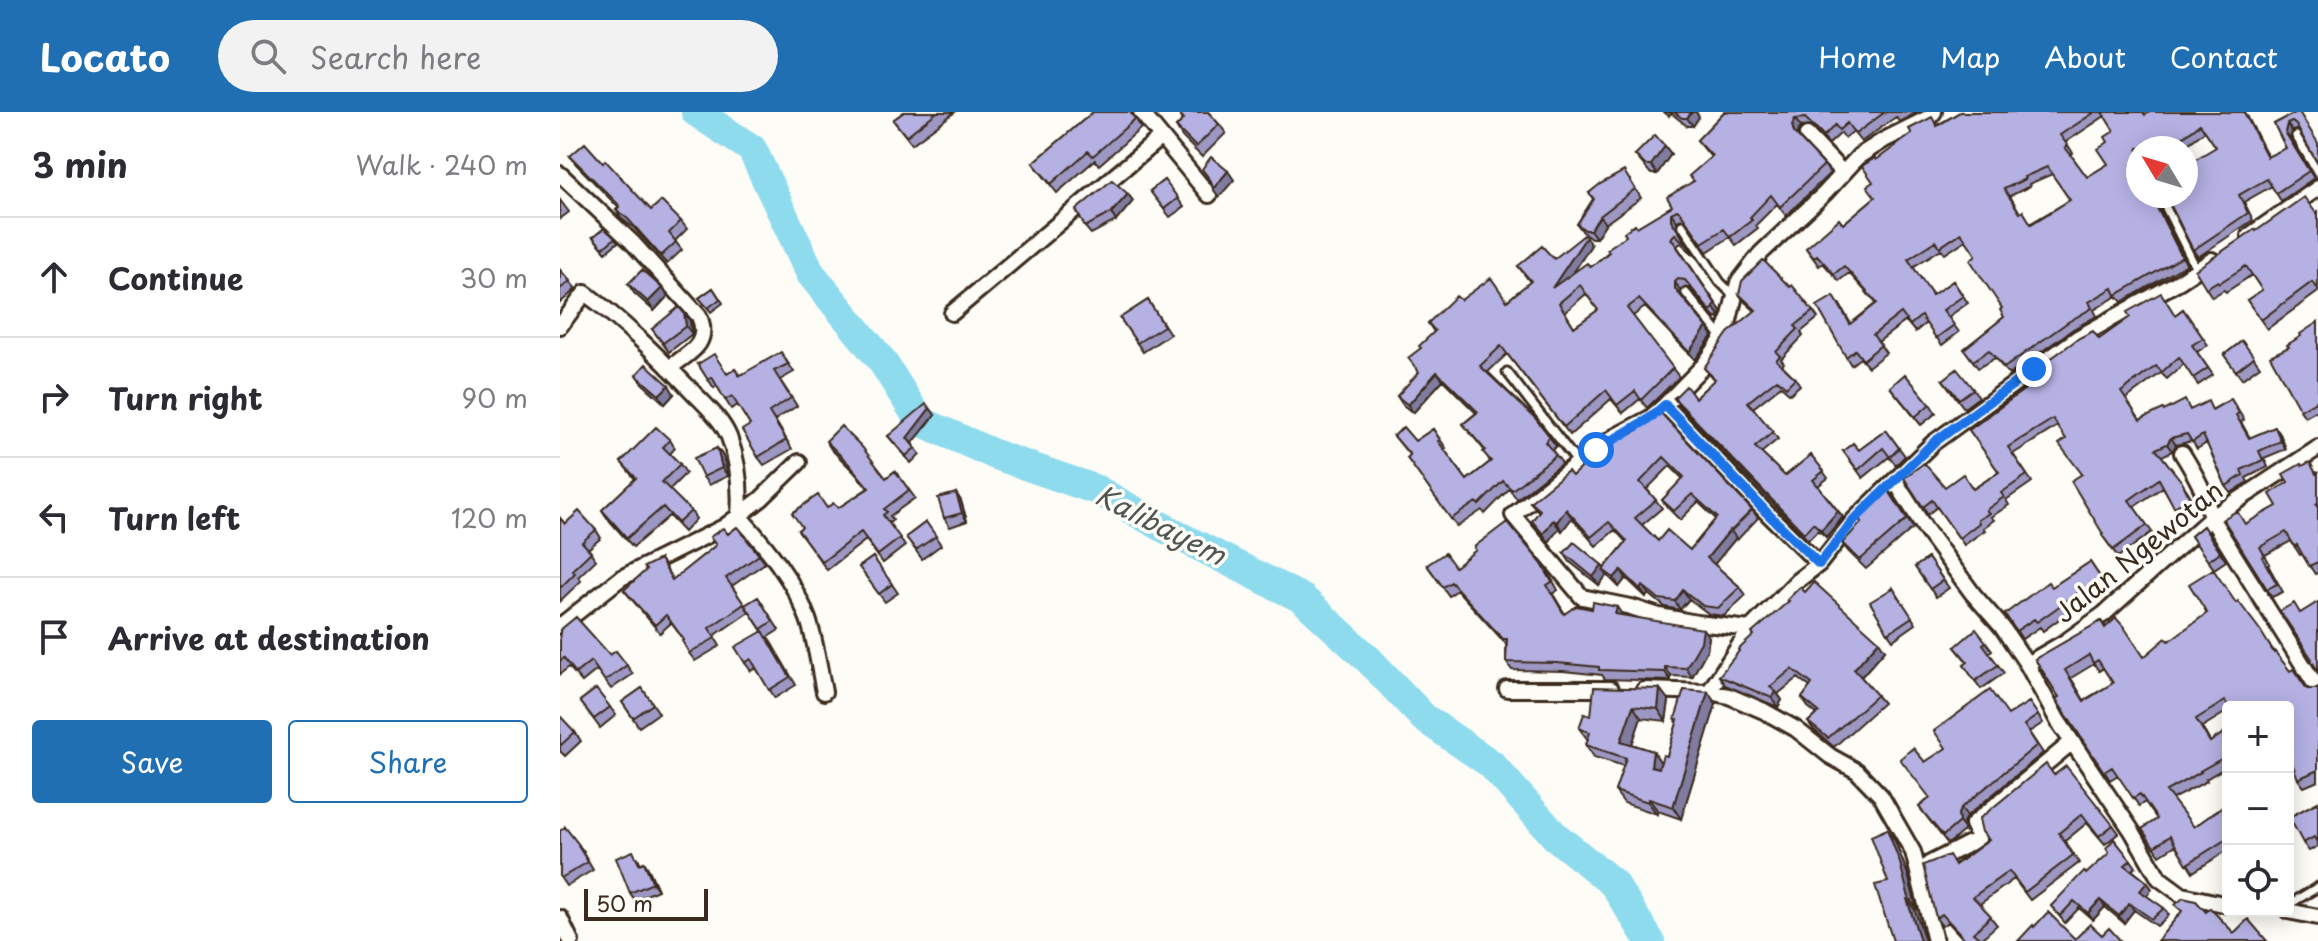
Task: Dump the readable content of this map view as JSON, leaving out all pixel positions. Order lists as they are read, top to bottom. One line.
{"streets":{"street":["Jalan Ngewotan"]},"water":["Kalibayem"],"scale_bar":"50 m","north":"top left","page":{"header":"Locato","search":"Search here","nav":["Home","Map","About","Contact"],"heading":["3 min","Walk · 240 m"],"list":[["Continue","30 m"],["Turn right","90 m"],["Turn left","120 m"],"Arrive at destination"],"buttons":["Save","Share"],"map_buttons":["+","−"],"scale":"50 m"}}
